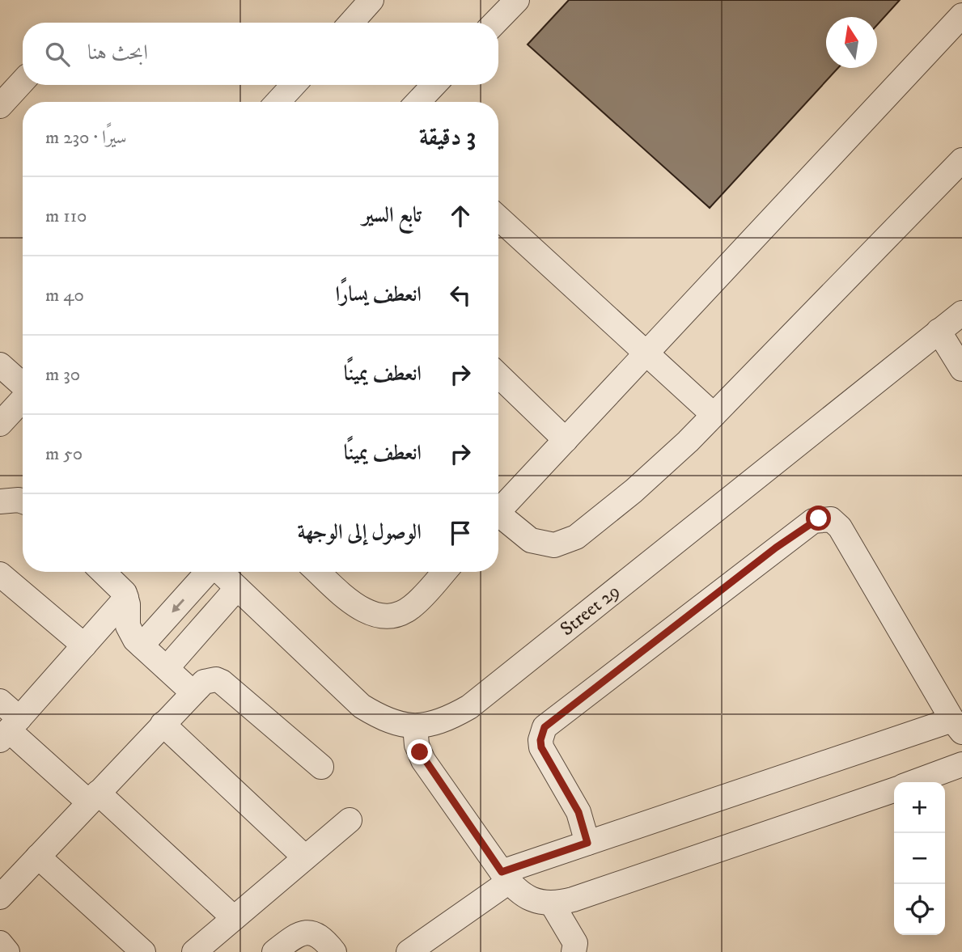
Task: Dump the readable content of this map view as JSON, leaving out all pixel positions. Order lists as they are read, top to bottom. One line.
{"streets":{"street":["Street 29"]},"north":"top","page":{"search":"ابحث هنا","heading":["3 دقيقة","سيرًا · 230 m"],"list":[["تابع السير","110 m"],["انعطف يسارًا","40 m"],["انعطف يمينًا","30 m"],["انعطف يمينًا","50 m"],"الوصول إلى الوجهة"],"map_buttons":["+","−"]}}
